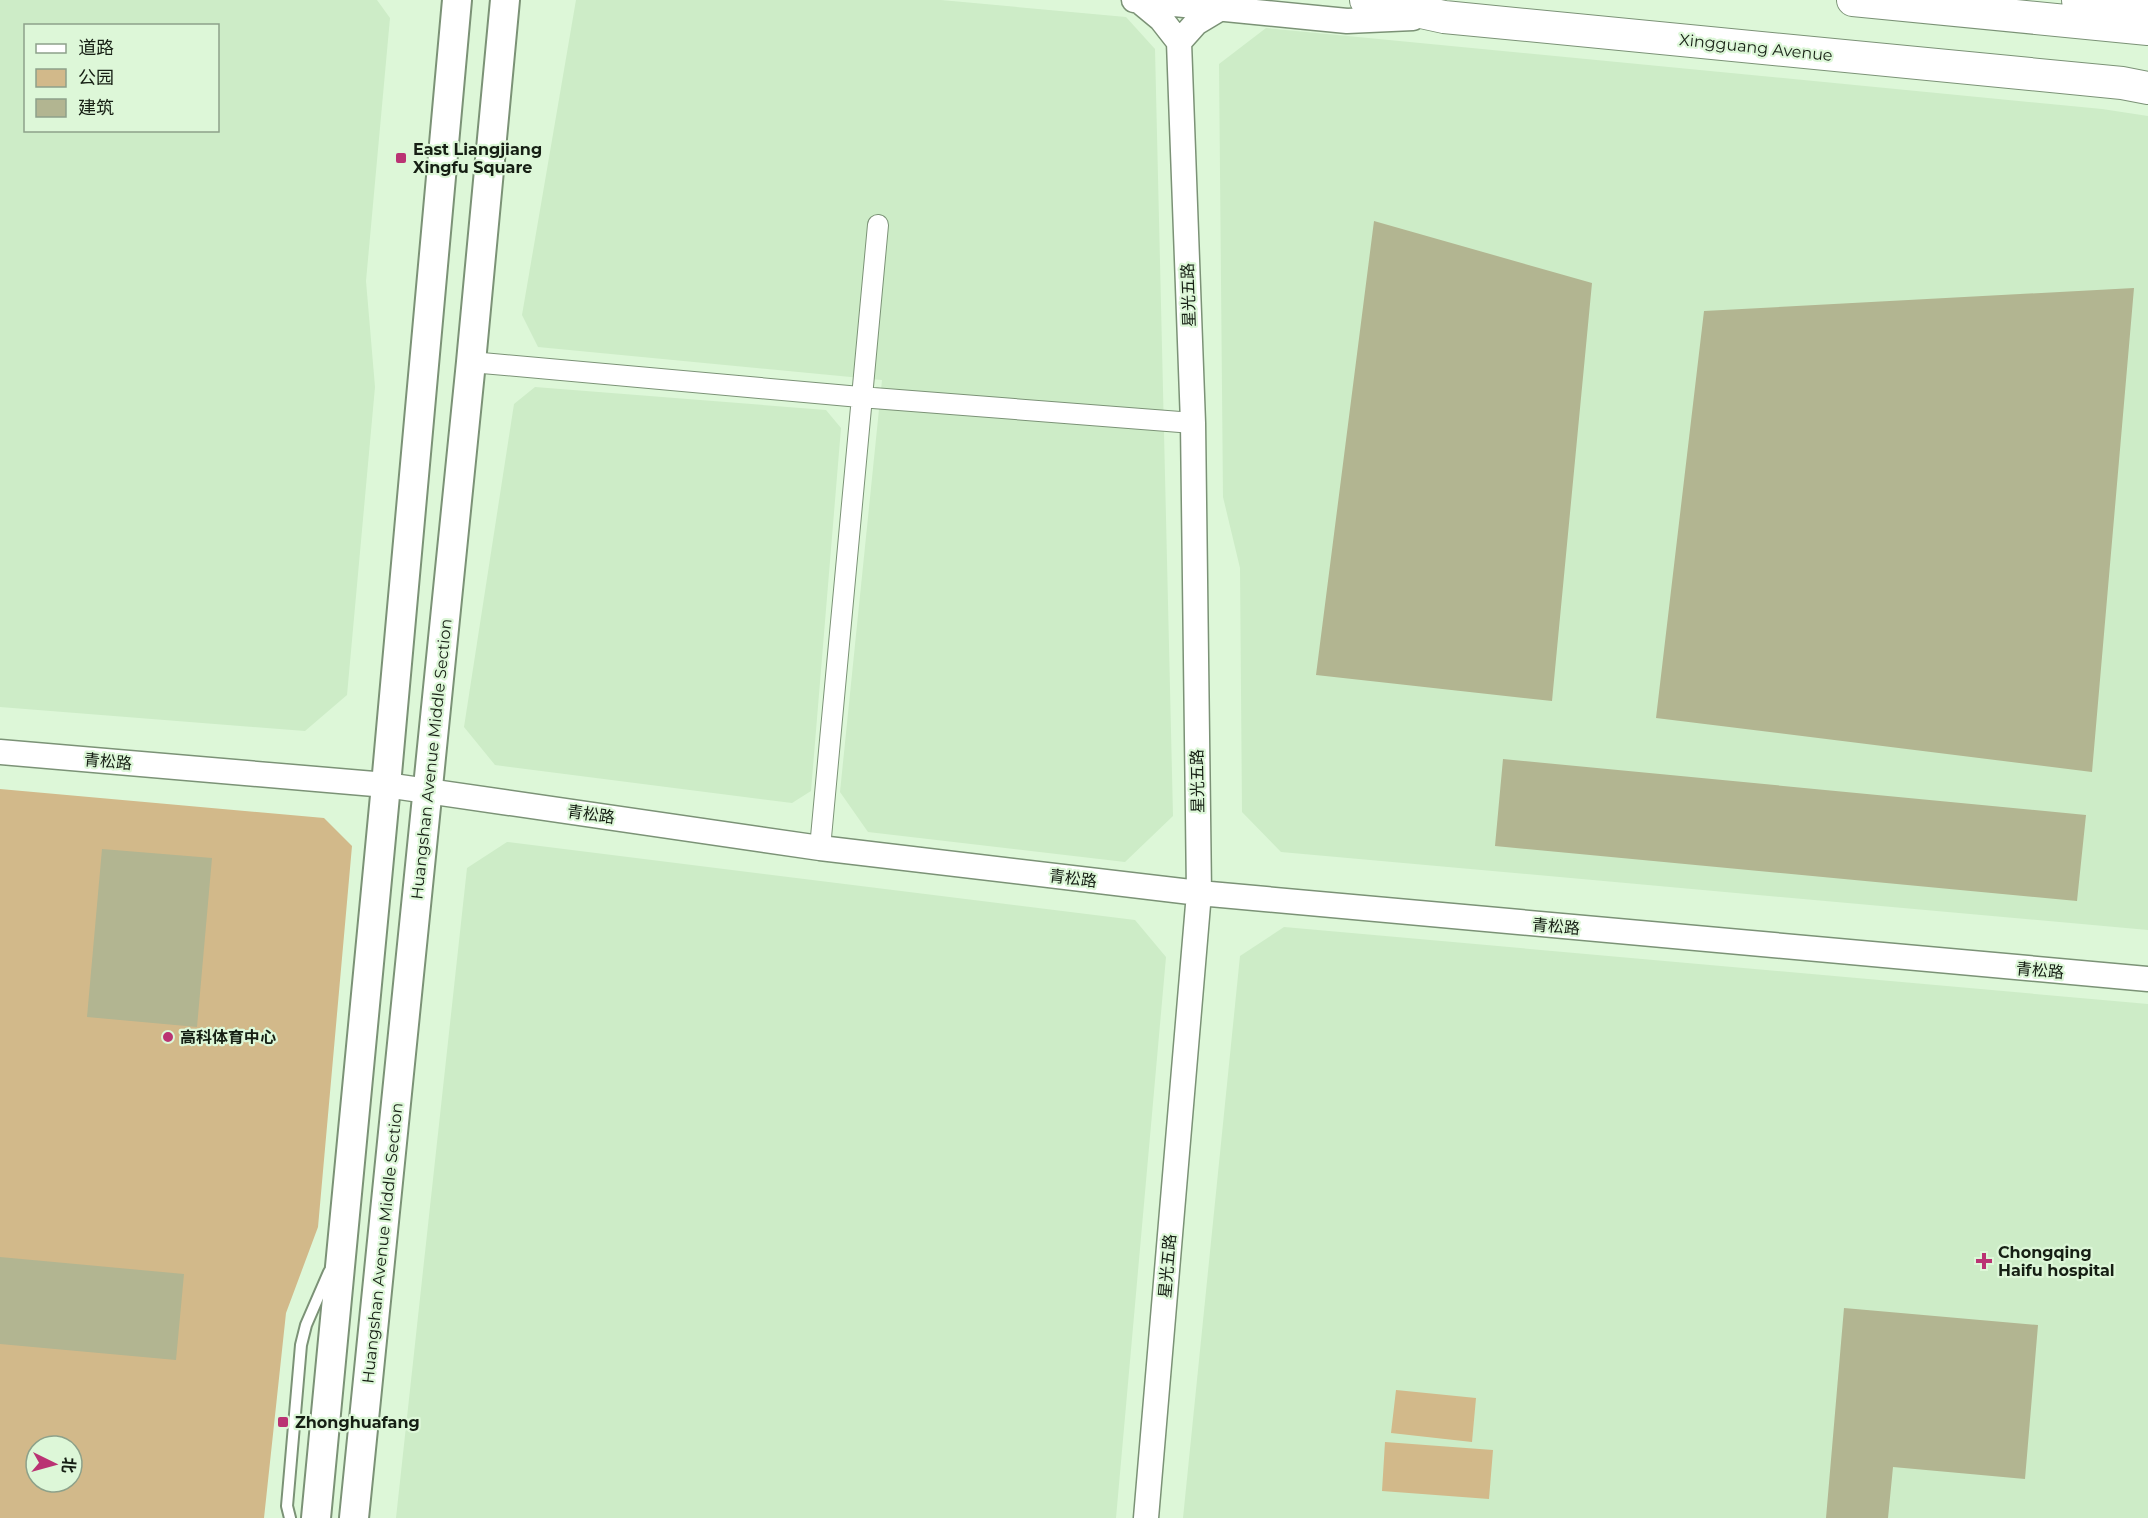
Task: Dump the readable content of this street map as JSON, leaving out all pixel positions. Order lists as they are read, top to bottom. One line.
{"streets":{"main road":["Xingguang Avenue","Huangshan Avenue Middle Section"],"street":["星光五路","青松路"]},"crossings":[["星光五路","青松路"],["Huangshan Avenue Middle Section","青松路"]],"places":{"transit":["East Liangjiang Xingfu Square","Zhonghuafang"],"other":["高科体育中心"],"health":["Chongqing Haifu hospital"]},"legend":["道路","公园","建筑"],"north":"right"}
